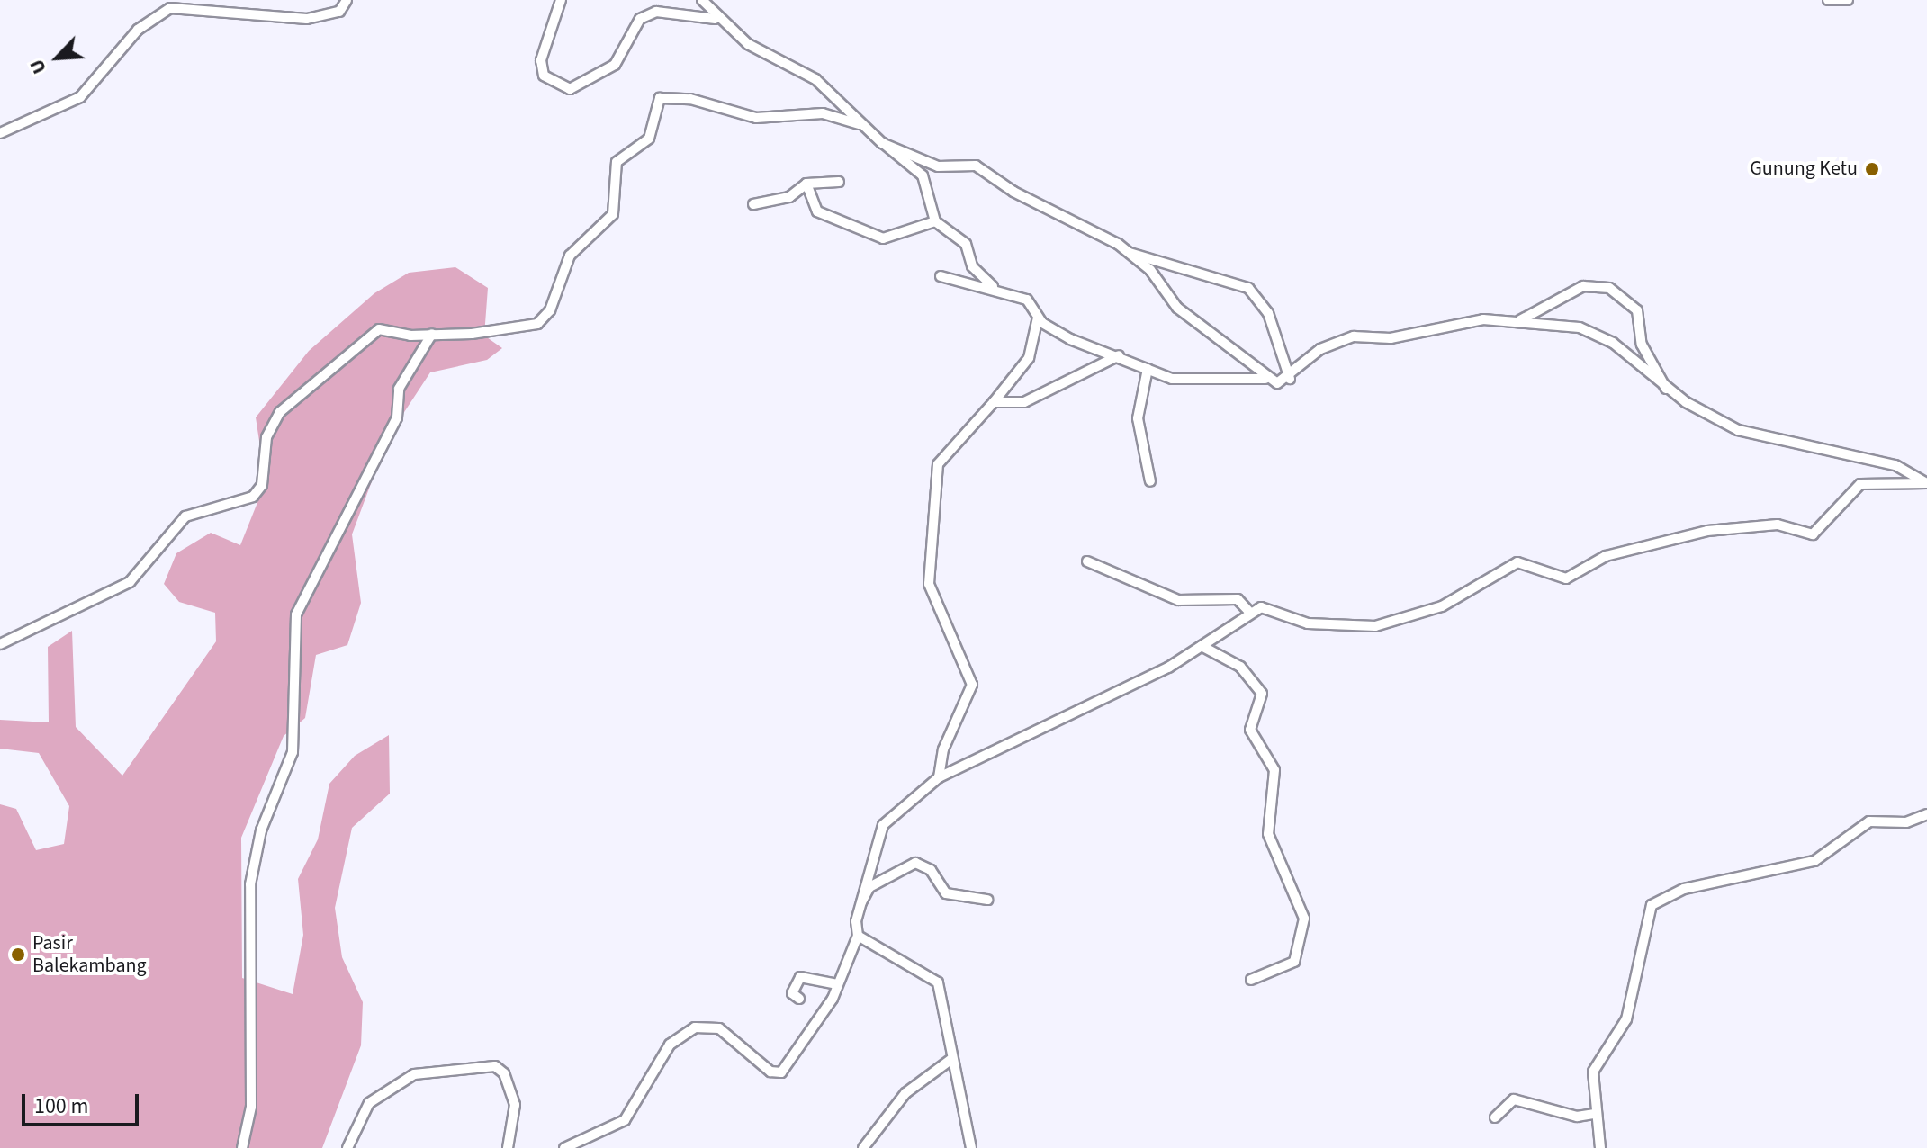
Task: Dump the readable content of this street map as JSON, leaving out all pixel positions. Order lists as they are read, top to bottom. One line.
{"places":["Gunung Ketu","Pasir Balekambang"],"scale_bar":"100 m","north":"bottom left"}
